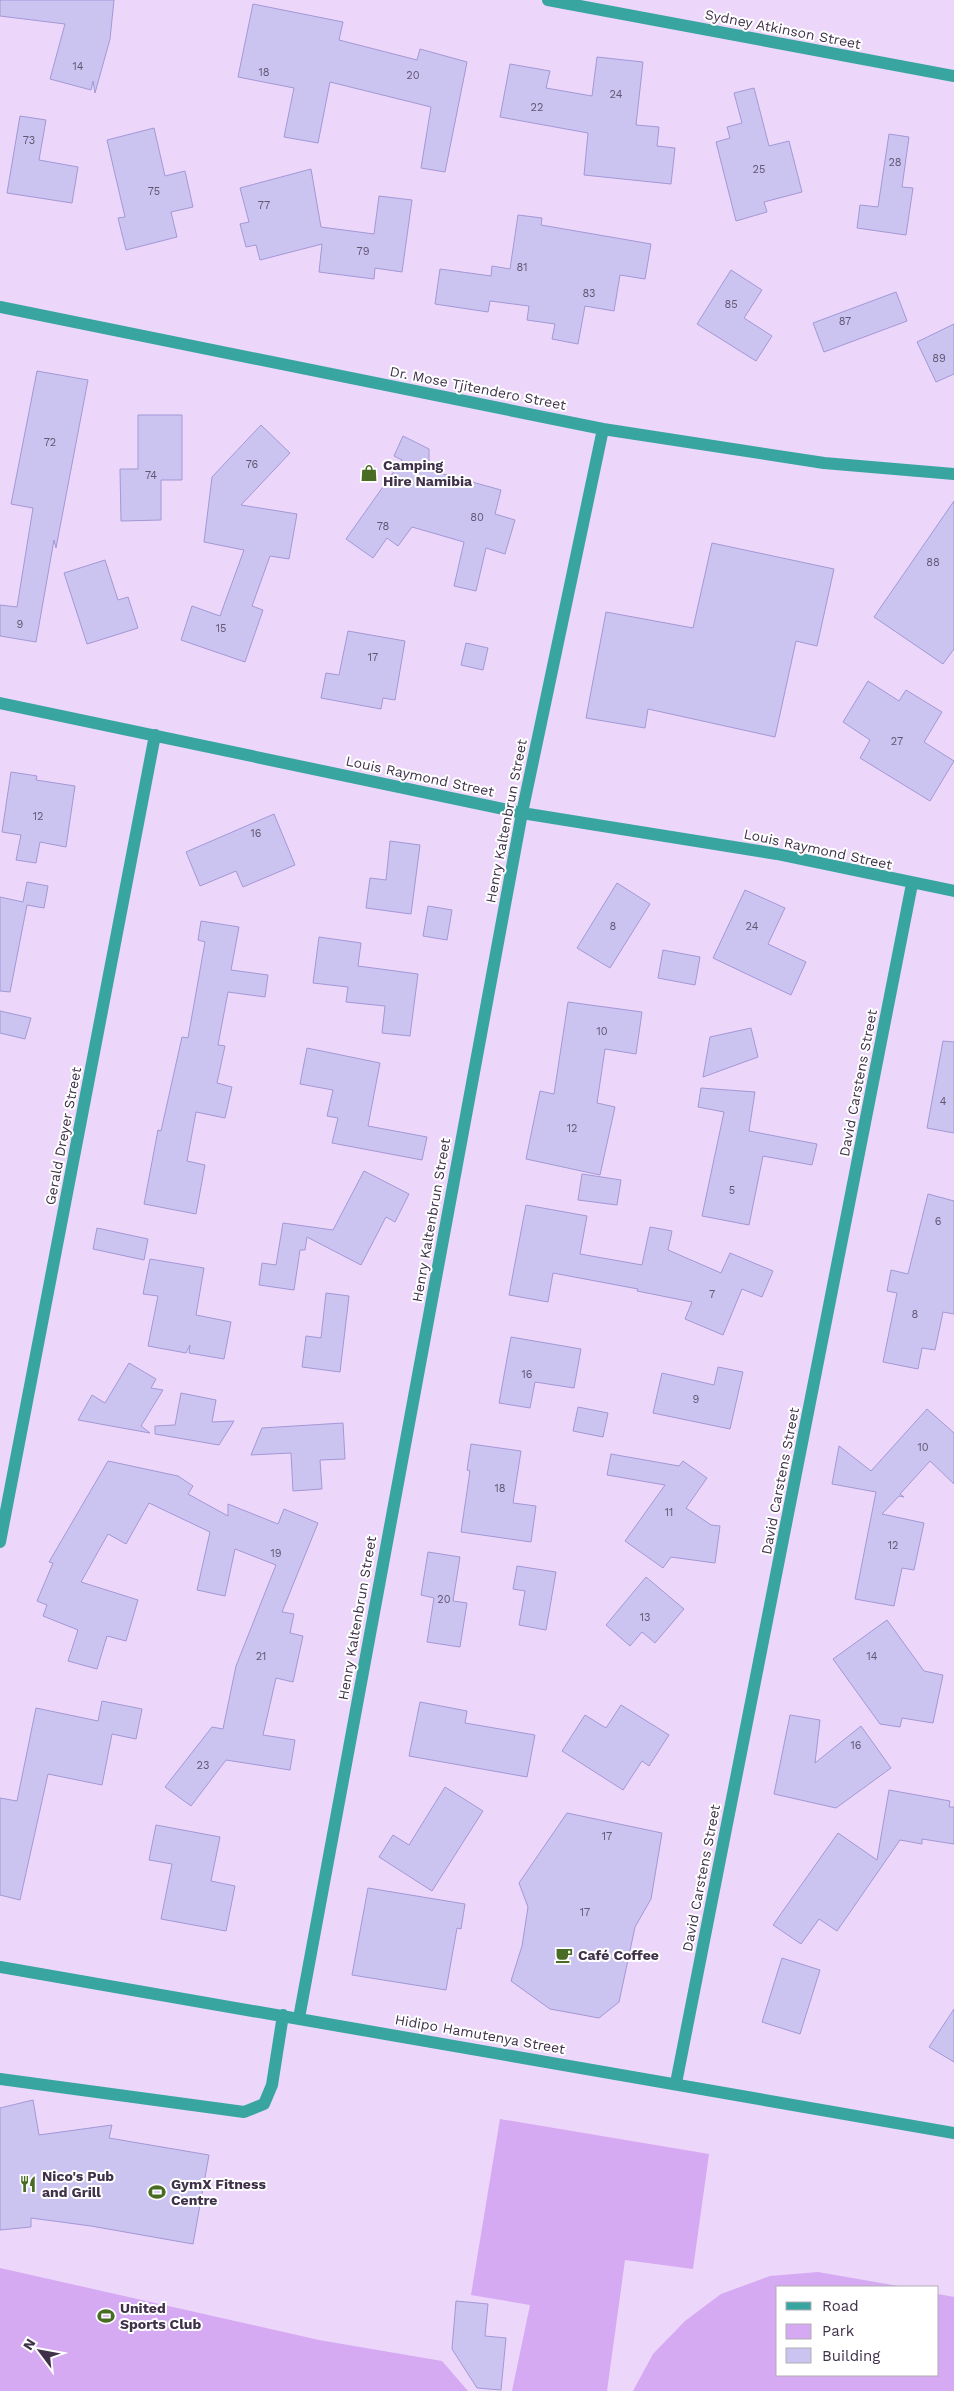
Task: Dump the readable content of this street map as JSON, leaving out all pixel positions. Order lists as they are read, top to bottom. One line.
{"streets":{"street":["Sydney Atkinson Street","Dr. Mose Tjitendero Street","Louis Raymond Street","Henry Kaltenbrun Street","David Carstens Street","Gerald Dreyer Street","Hidipo Hamutenya Street"]},"crossings":[["Dr. Mose Tjitendero Street","Henry Kaltenbrun Street"],["Louis Raymond Street","Henry Kaltenbrun Street"],["Louis Raymond Street","David Carstens Street"],["Louis Raymond Street","Gerald Dreyer Street"],["Henry Kaltenbrun Street","Hidipo Hamutenya Street"],["David Carstens Street","Hidipo Hamutenya Street"]],"places":{"shop":["Camping Hire Namibia"],"cafe":["Café Coffee"],"restaurant":["Nico's Pub and Grill"],"sports":["GymX Fitness Centre","United Sports Club"]},"house_numbers":["14","18","20","24","22","73","28","25","75","77","79","81","83","85","87","89","72","76","74","80","78","88","9","15","17","27","12","16","8","24","10","4","12","5","6","7","8","16","9","10","18","11","12","19","20","13","21","14","16","23","17","17"],"legend":["Road","Park","Building"],"north":"top left"}
